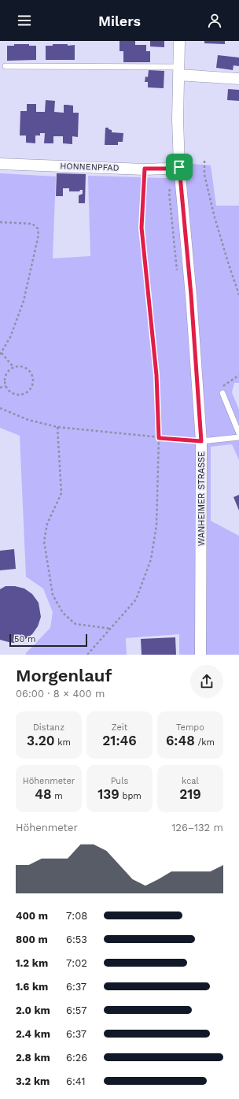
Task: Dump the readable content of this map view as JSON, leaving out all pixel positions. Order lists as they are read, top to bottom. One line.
{"streets":{"street":["HONNENPFAD","WANHEIMER STRASSE"]},"crossings":[["HONNENPFAD","WANHEIMER STRASSE"]],"scale_bar":"50 m","page":{"header":"Milers","scale":"50 m","heading":["Morgenlauf","06:00 · 8 × 400 m"],"stats":[["Distanz","3.20 km"],["Zeit","21:46"],["Tempo","6:48 /km"],["Höhenmeter","48 m"],["Puls","139 bpm"],["kcal","219"]],"chart":["Höhenmeter","126–132 m"],"list":[{"name":"400 m","note":"7:08"},{"name":"800 m","note":"6:53"},{"name":"1.2 km","note":"7:02"},{"name":"1.6 km","note":"6:37"},{"name":"2.0 km","note":"6:57"},{"name":"2.4 km","note":"6:37"},{"name":"2.8 km","note":"6:26"},{"name":"3.2 km","note":"6:41"}]}}
